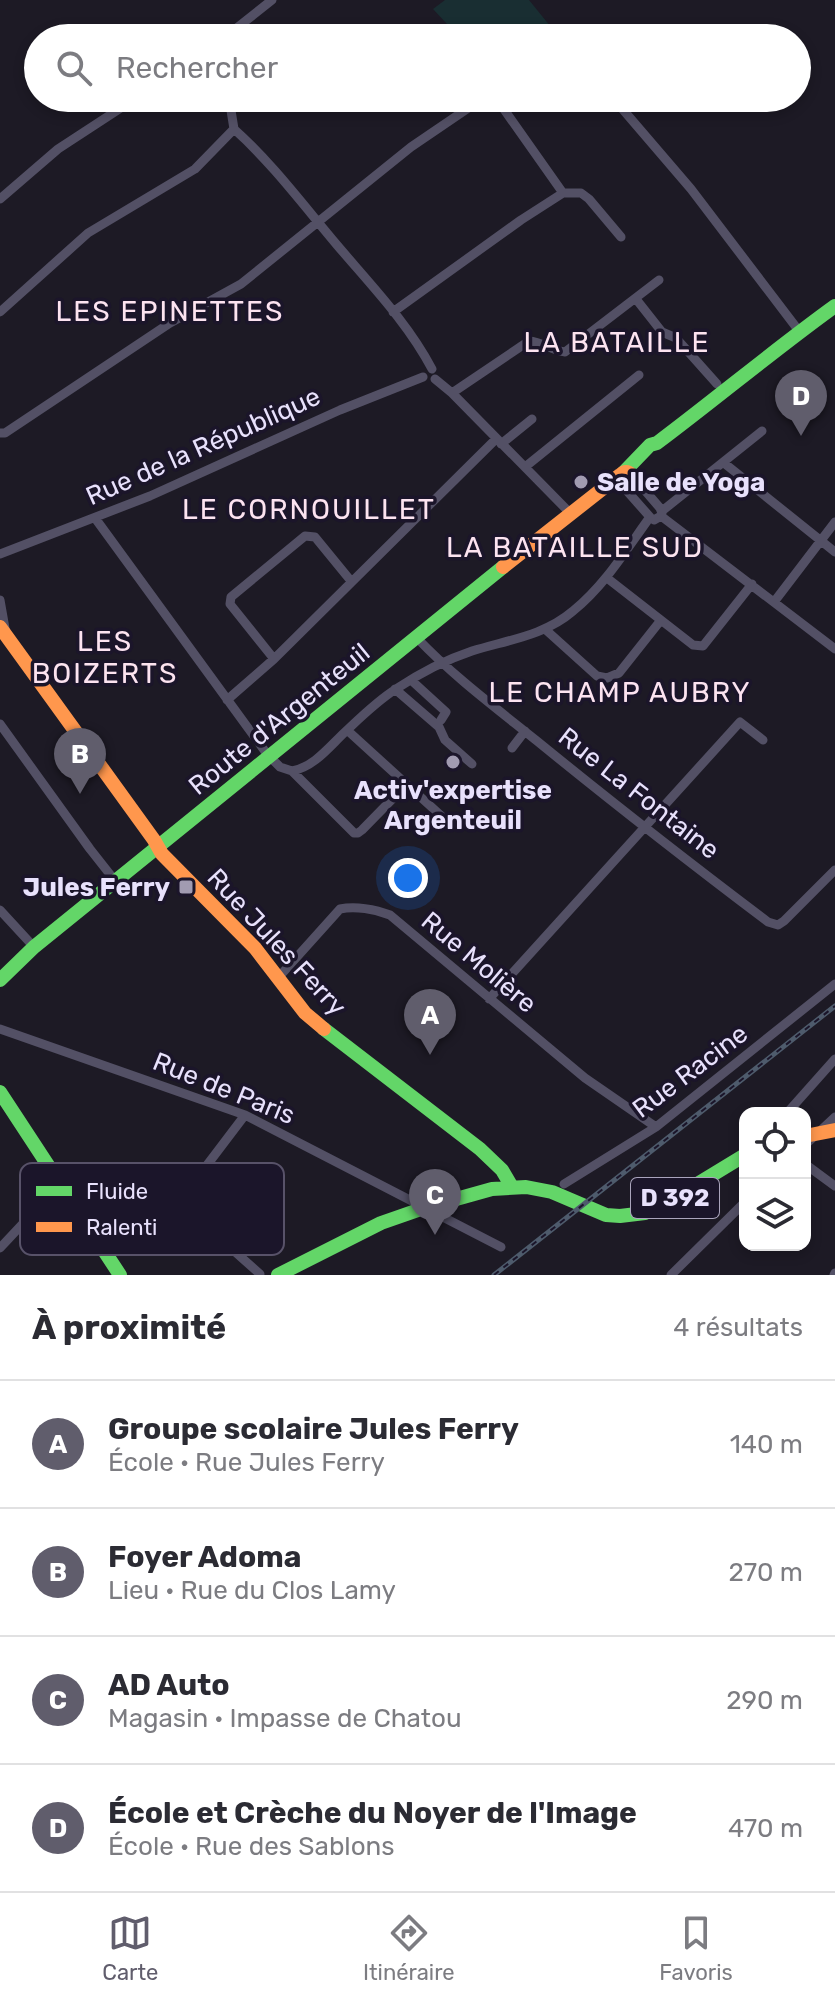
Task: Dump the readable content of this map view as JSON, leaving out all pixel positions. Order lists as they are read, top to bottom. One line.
{"streets":{"main road":["Route d'Argenteuil","Rue Jules Ferry","D 392"],"street":["Rue de la République","Rue La Fontaine","Rue Molière","Rue Racine","Rue de Paris"]},"crossings":[["Route d'Argenteuil","Rue La Fontaine"],["Route d'Argenteuil","Rue Jules Ferry"],["Rue Jules Ferry","Rue Molière"],["Rue Jules Ferry","D 392"],["Rue Molière","Rue Racine"],["Rue de Paris","D 392"]],"districts":["LES EPINETTES","LA BATAILLE","LE CORNOUILLET","LA BATAILLE SUD","LES BOIZERTS","LE CHAMP AUBRY"],"places":{"other":["Salle de Yoga","Activ'expertise Argenteuil"],"transit":["Jules Ferry"]},"legend":["Fluide","Ralenti"],"page":{"search":"Rechercher","pins":["D","B","A","C"],"heading":["À proximité","4 résultats"],"list":[{"mark":"A","name":"Groupe scolaire Jules Ferry","note":"École · Rue Jules Ferry","value":"140 m"},{"mark":"B","name":"Foyer Adoma","note":"Lieu · Rue du Clos Lamy","value":"270 m"},{"mark":"C","name":"AD Auto","note":"Magasin · Impasse de Chatou","value":"290 m"},{"mark":"D","name":"École et Crèche du Noyer de l'Image","note":"École · Rue des Sablons","value":"470 m"}],"nav":["Carte","Itinéraire","Favoris"]}}
